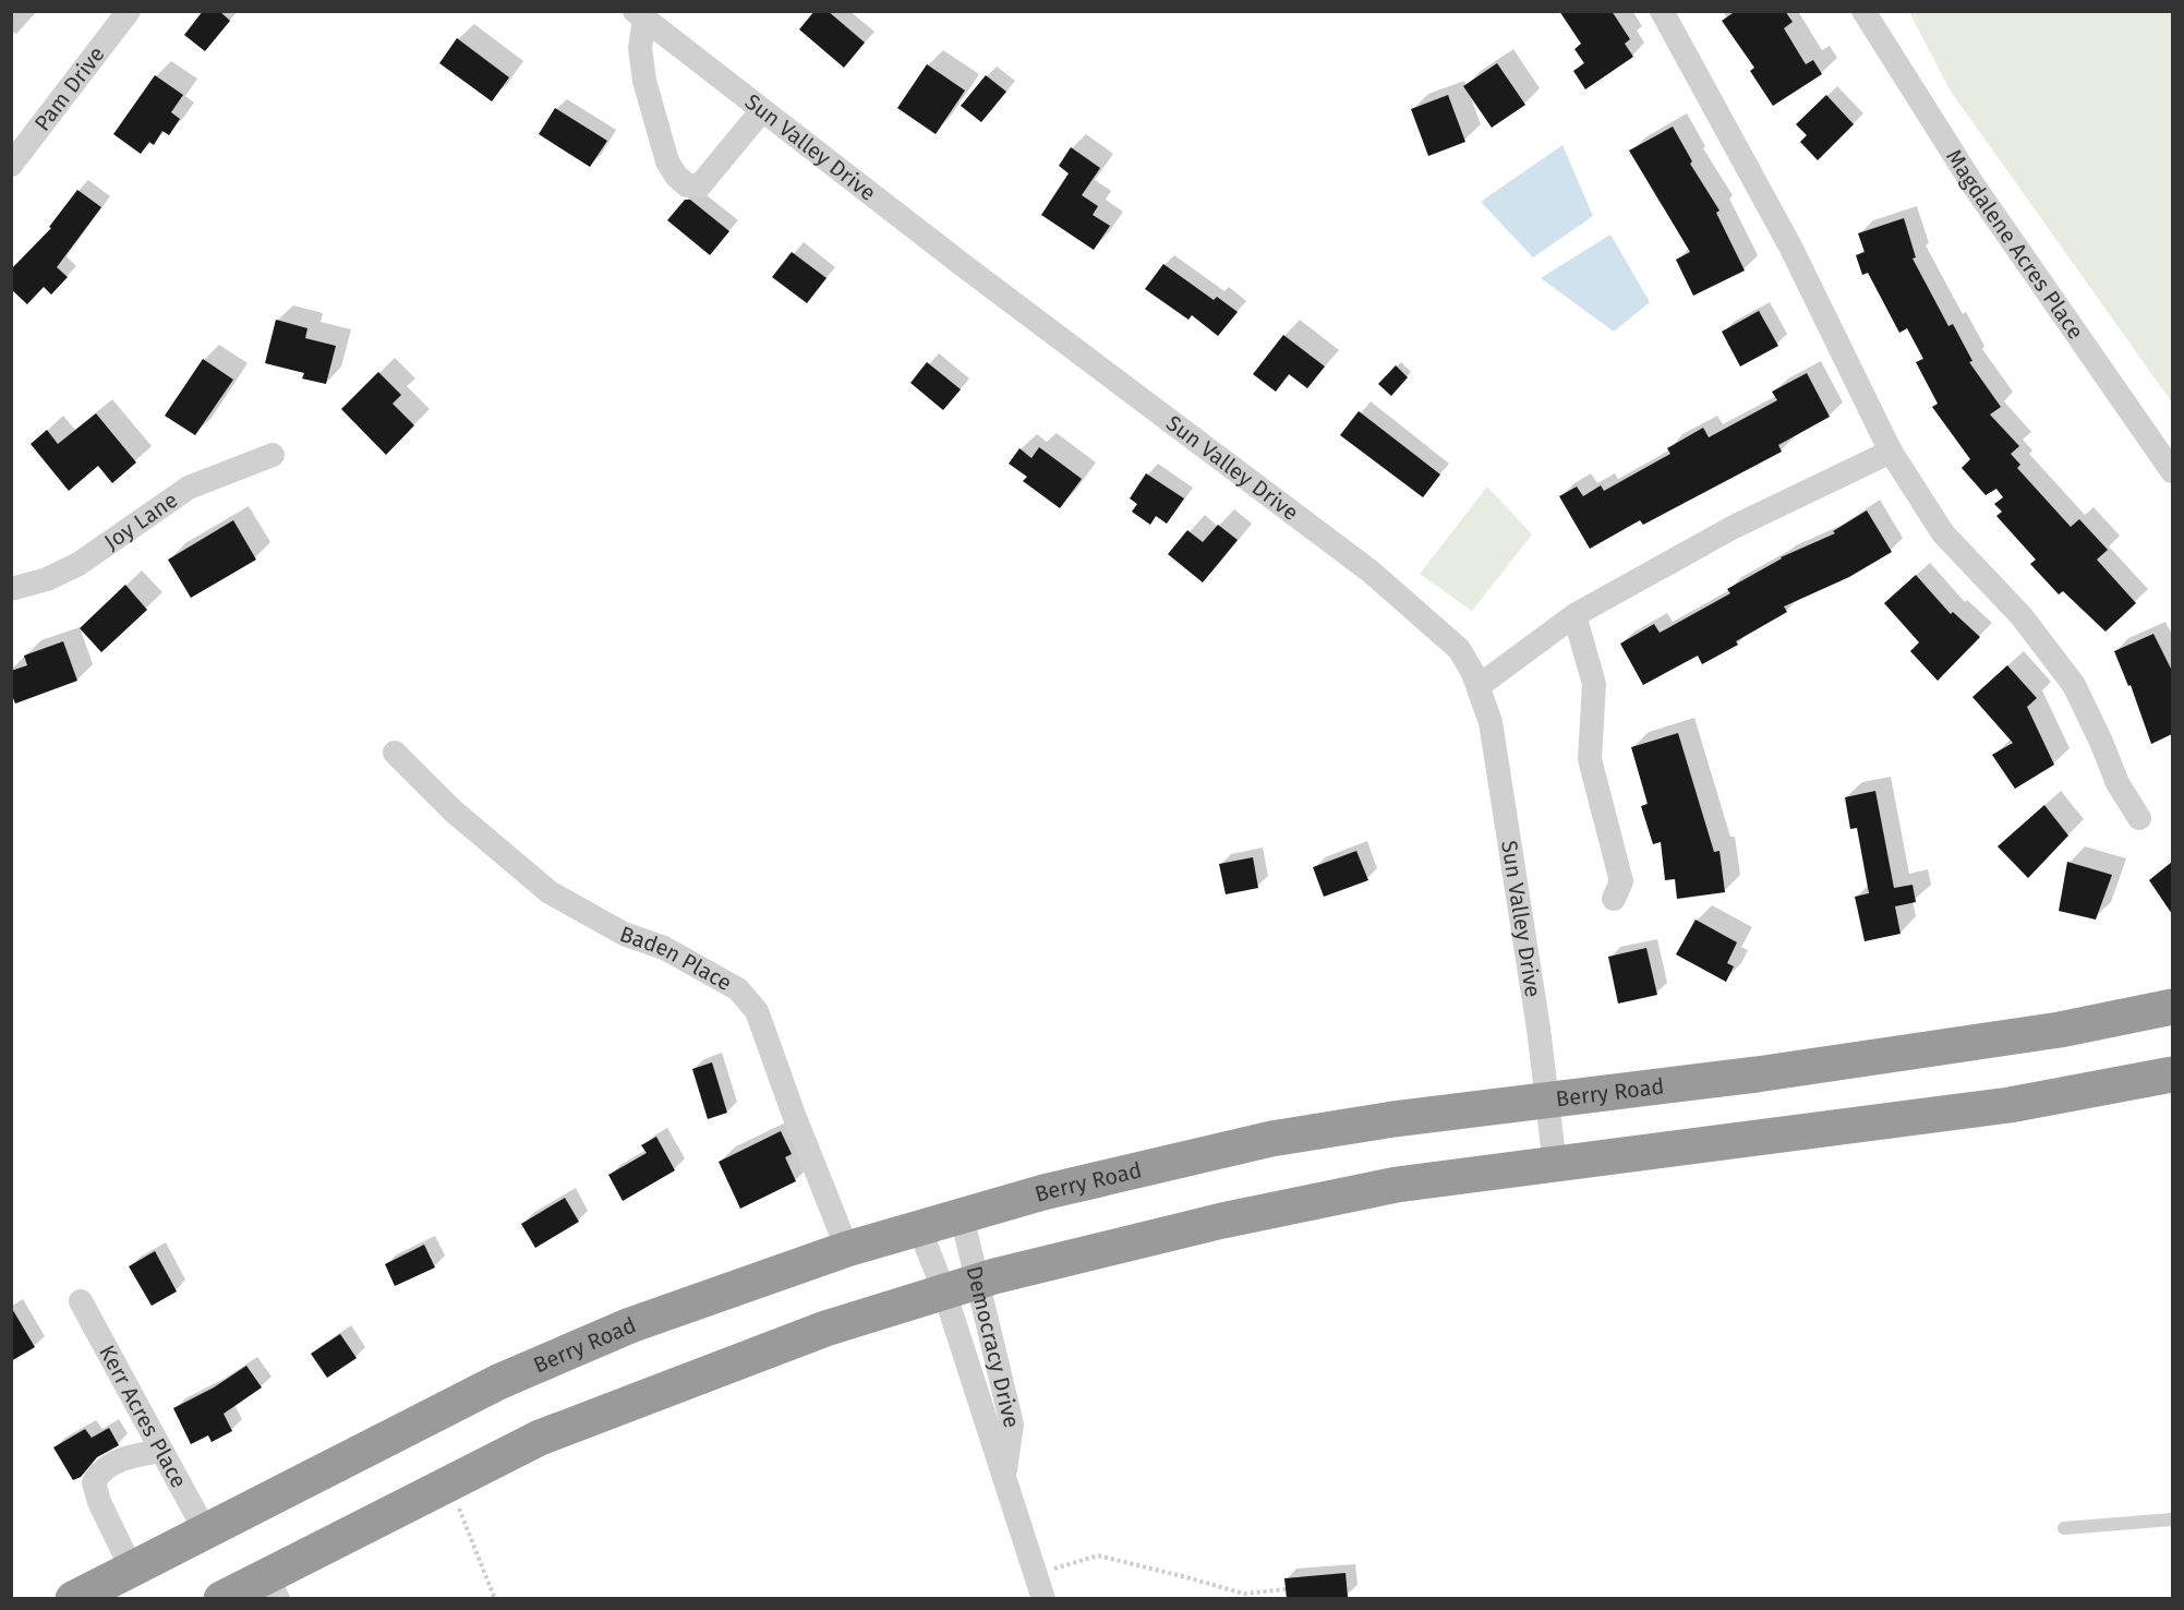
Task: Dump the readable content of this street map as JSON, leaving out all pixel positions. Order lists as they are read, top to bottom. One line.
{"streets":{"highway":["Berry Road"],"street":["Pam Drive","Sun Valley Drive","Magdalene Acres Place","Joy Lane","Baden Place","Democracy Drive","Kerr Acres Place"]},"crossings":[["Sun Valley Drive","Berry Road"],["Baden Place","Berry Road"],["Berry Road","Democracy Drive"],["Berry Road","Kerr Acres Place"]]}
